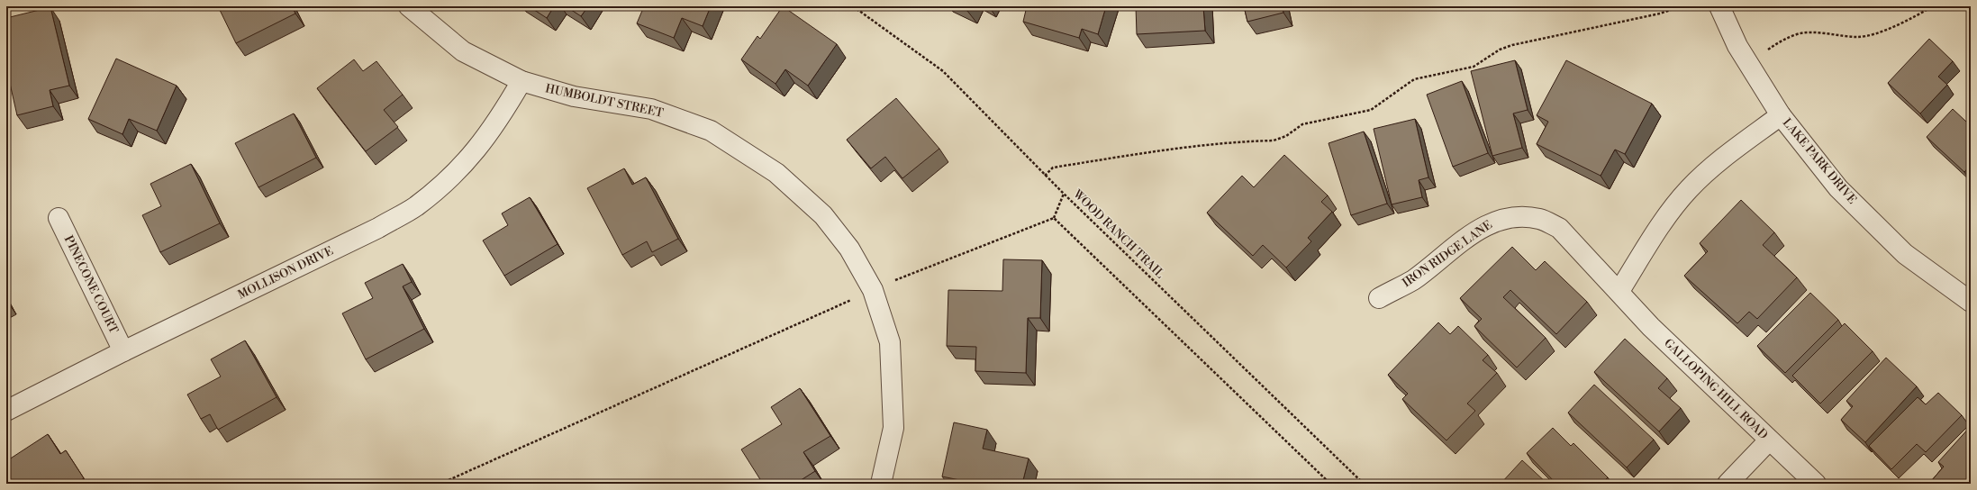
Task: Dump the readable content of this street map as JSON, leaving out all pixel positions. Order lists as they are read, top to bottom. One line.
{"streets":{"street":["HUMBOLDT STREET","LAKE PARK DRIVE","IRON RIDGE LANE","MOLLISON DRIVE","PINECONE COURT","GALLOPING HILL ROAD"],"path":["WOOD RANCH TRAIL"]},"crossings":[["HUMBOLDT STREET","MOLLISON DRIVE"],["IRON RIDGE LANE","GALLOPING HILL ROAD"],["MOLLISON DRIVE","PINECONE COURT"]]}
